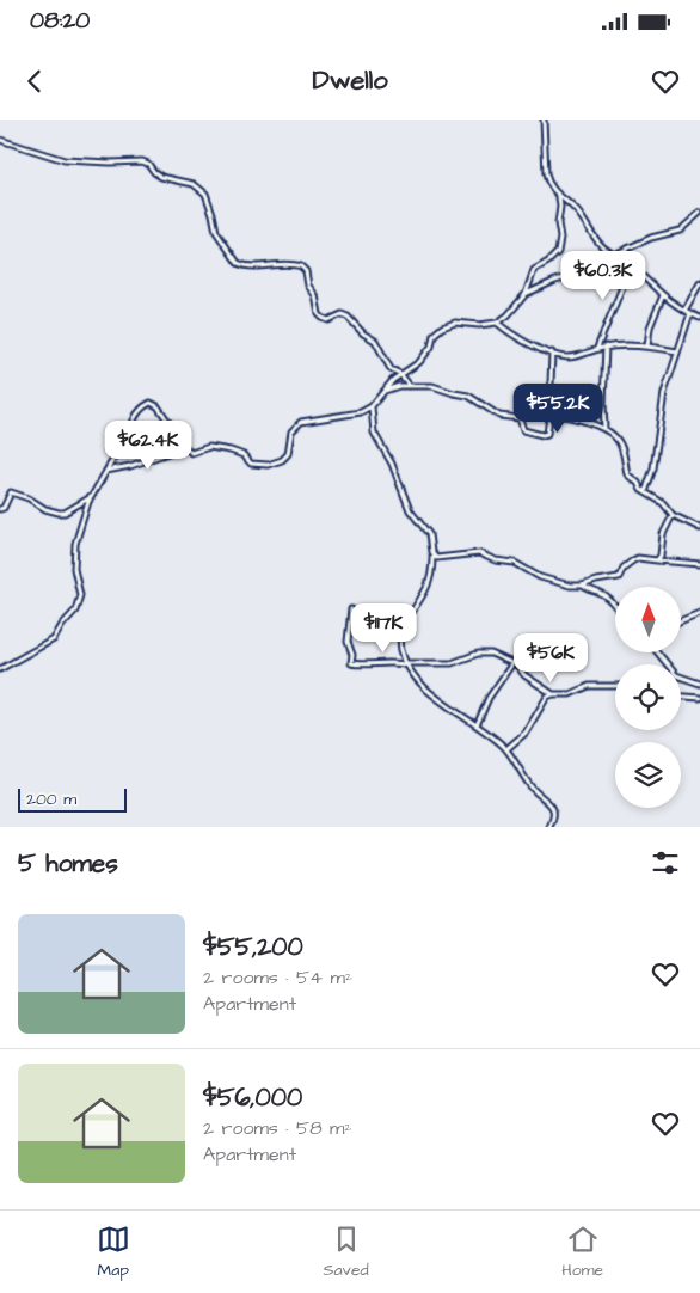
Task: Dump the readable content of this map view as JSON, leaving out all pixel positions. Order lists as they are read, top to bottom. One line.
{"scale_bar":"200 m","north":"top","page":{"status":"08:20","header":"Dwello","price":["$60.3K","$55.2K","$62.4K","$117K","$56K"],"scale":"200 m","heading":"5 homes","list":[{"name":"$55,200","note":"2 rooms · 54 m² · Apartment"},{"name":"$56,000","note":"2 rooms · 58 m² · Apartment"}],"tabs":["Map","Saved","Home"]}}
